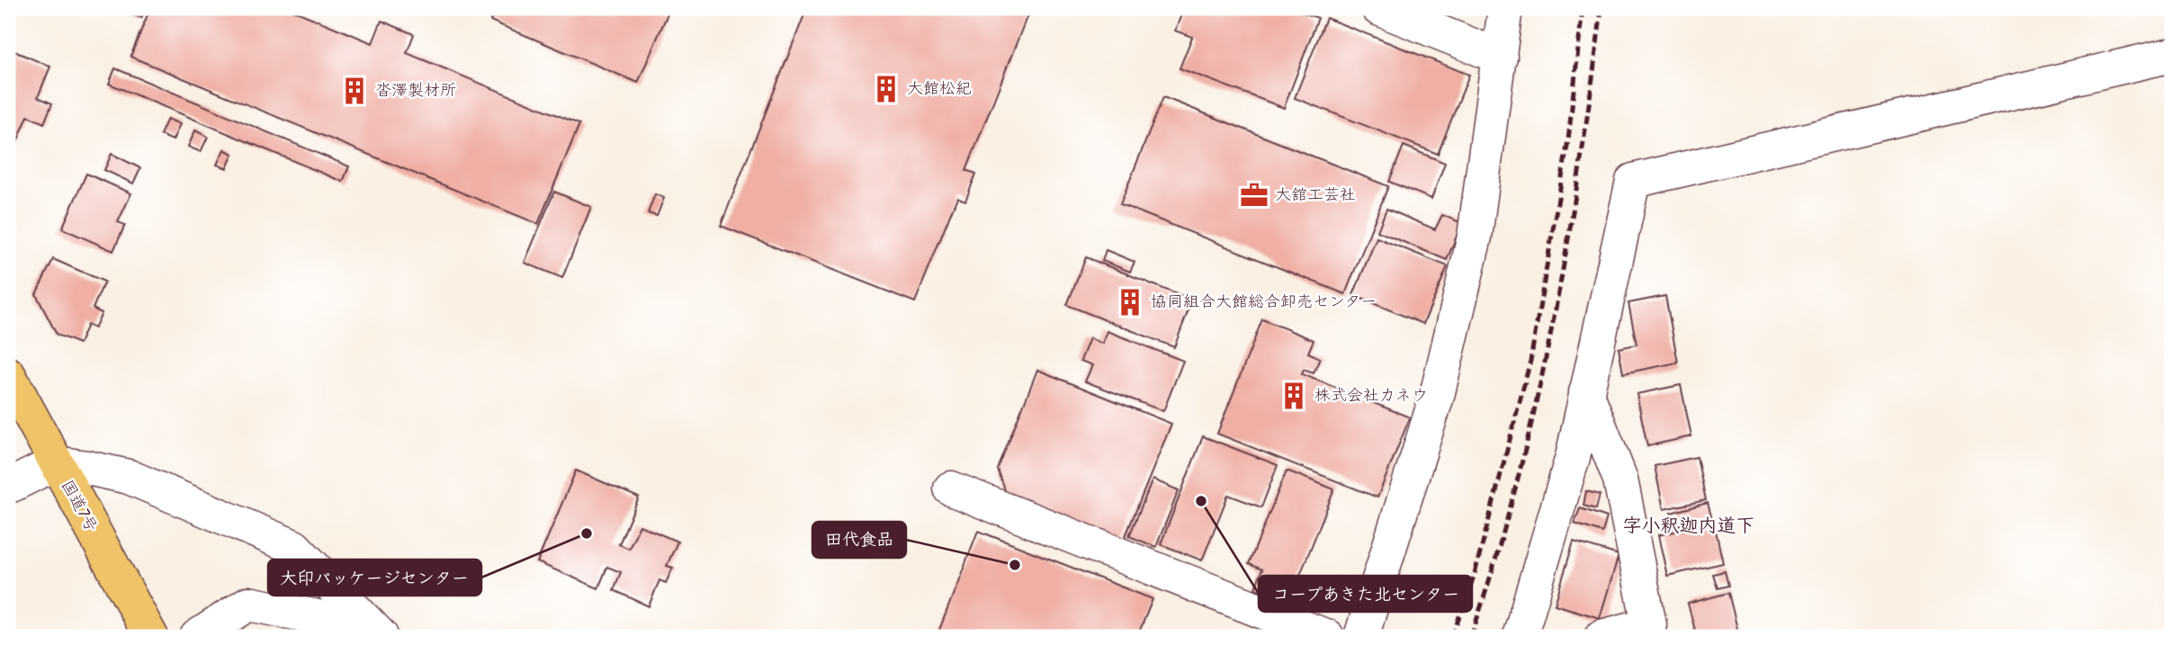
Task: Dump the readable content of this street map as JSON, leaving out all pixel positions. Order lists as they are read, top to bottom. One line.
{"streets":{"highway":["国道7号"]},"districts":["字小釈迦内道下"],"places":{"building":["大館松紀","沓澤製材所","協同組合大館総合卸売センター","株式会社カネウ"],"office":["大舘工芸社"],"other":["コープあきた北センター","大印パッケージセンター","田代食品"]}}
